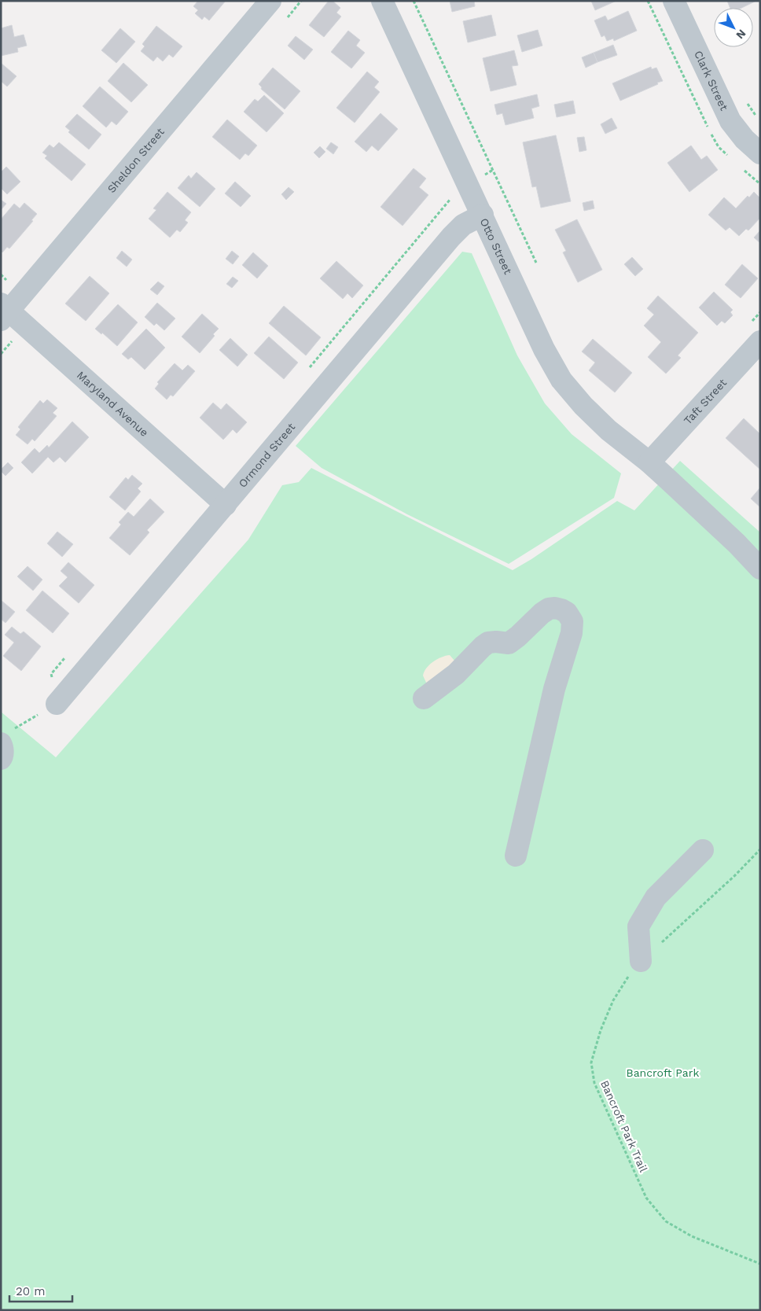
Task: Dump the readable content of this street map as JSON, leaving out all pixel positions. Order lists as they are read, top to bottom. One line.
{"streets":{"street":["Clark Street","Sheldon Street","Otto Street","Taft Street","Maryland Avenue","Ormond Street"],"path":["Bancroft Park Trail"]},"crossings":[["Sheldon Street","Maryland Avenue"],["Otto Street","Taft Street"],["Otto Street","Ormond Street"],["Maryland Avenue","Ormond Street"]],"parks":["Bancroft Park"],"scale_bar":"20 m","north":"bottom right"}
